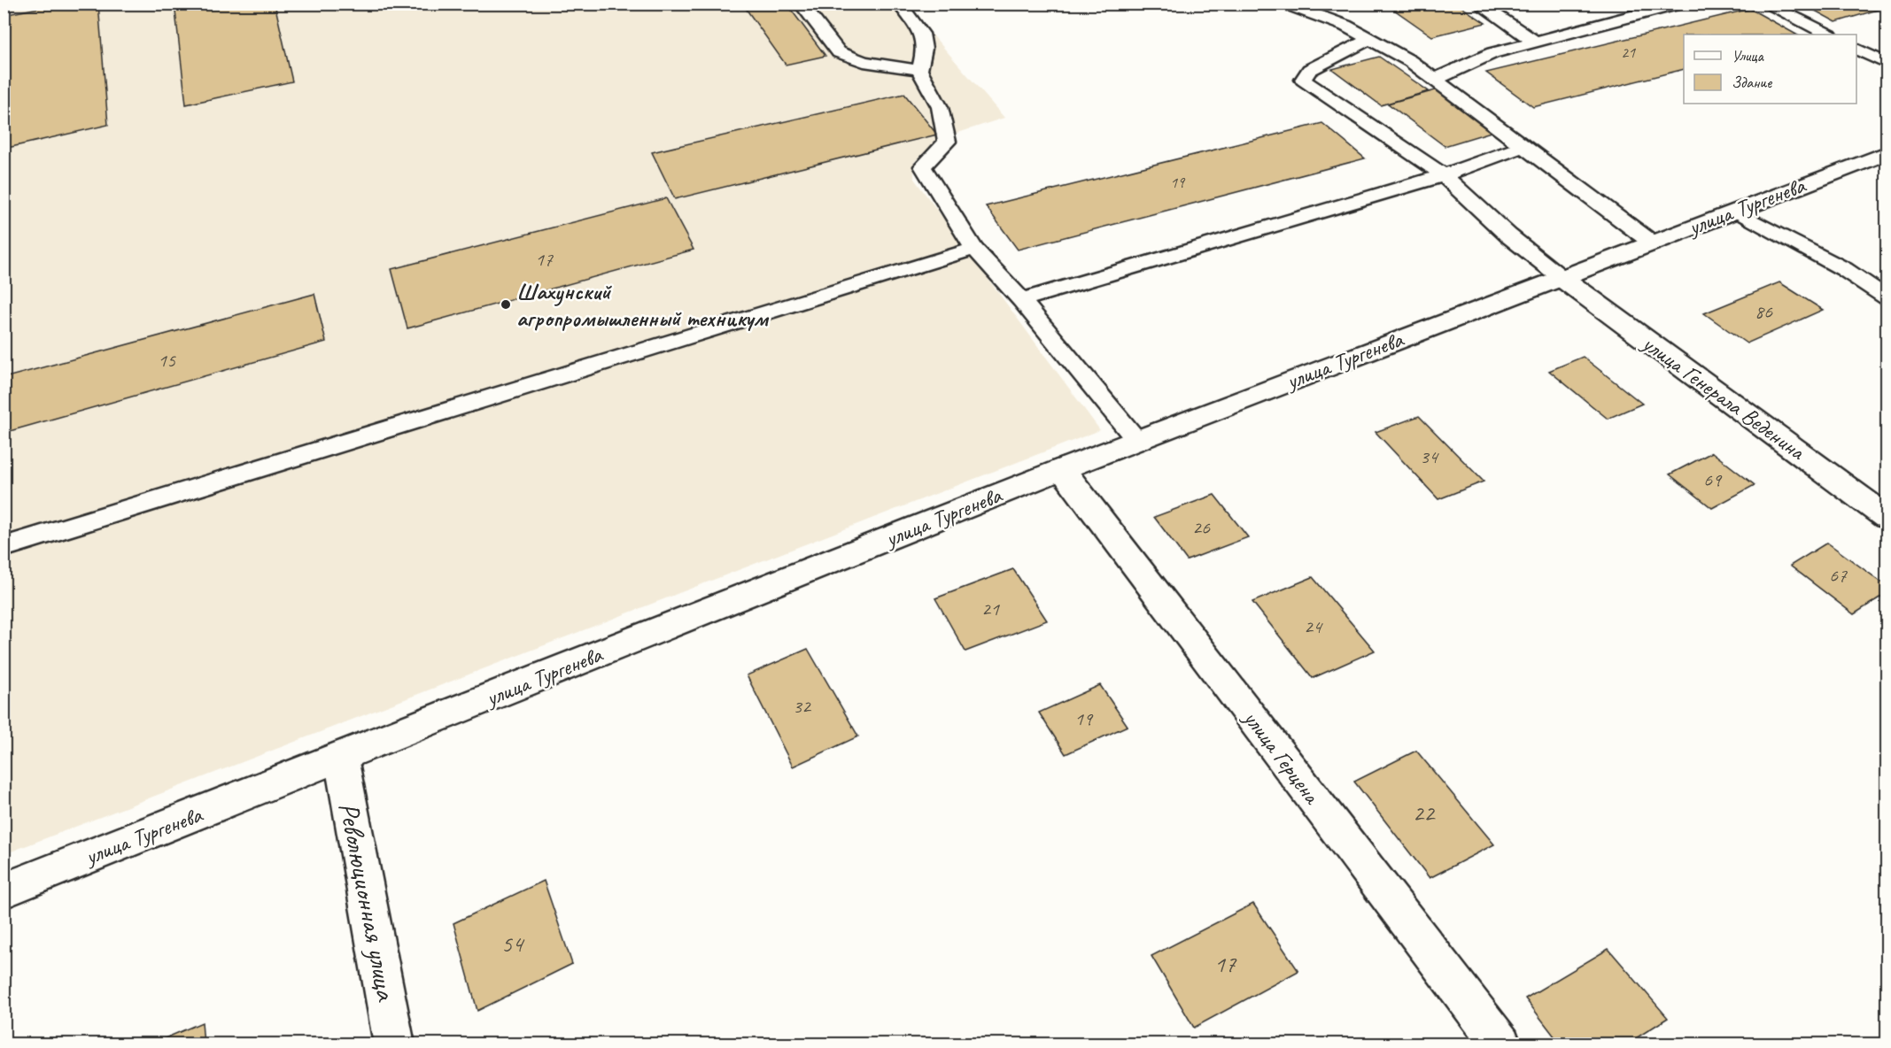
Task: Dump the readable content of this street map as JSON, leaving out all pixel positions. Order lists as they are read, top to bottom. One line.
{"streets":{"street":["улица Тургенева","улица Генерала Веденина","улица Герцена","Революционная улица"]},"crossings":[["улица Тургенева","улица Генерала Веденина"],["улица Тургенева","улица Герцена"],["улица Тургенева","Революционная улица"]],"places":["Шахунский агропромышленный техникум"],"house_numbers":["21","19","17","86","15","34","69","26","67","21","24","32","19","22","54","17"],"legend":["Улица","Здание"]}
